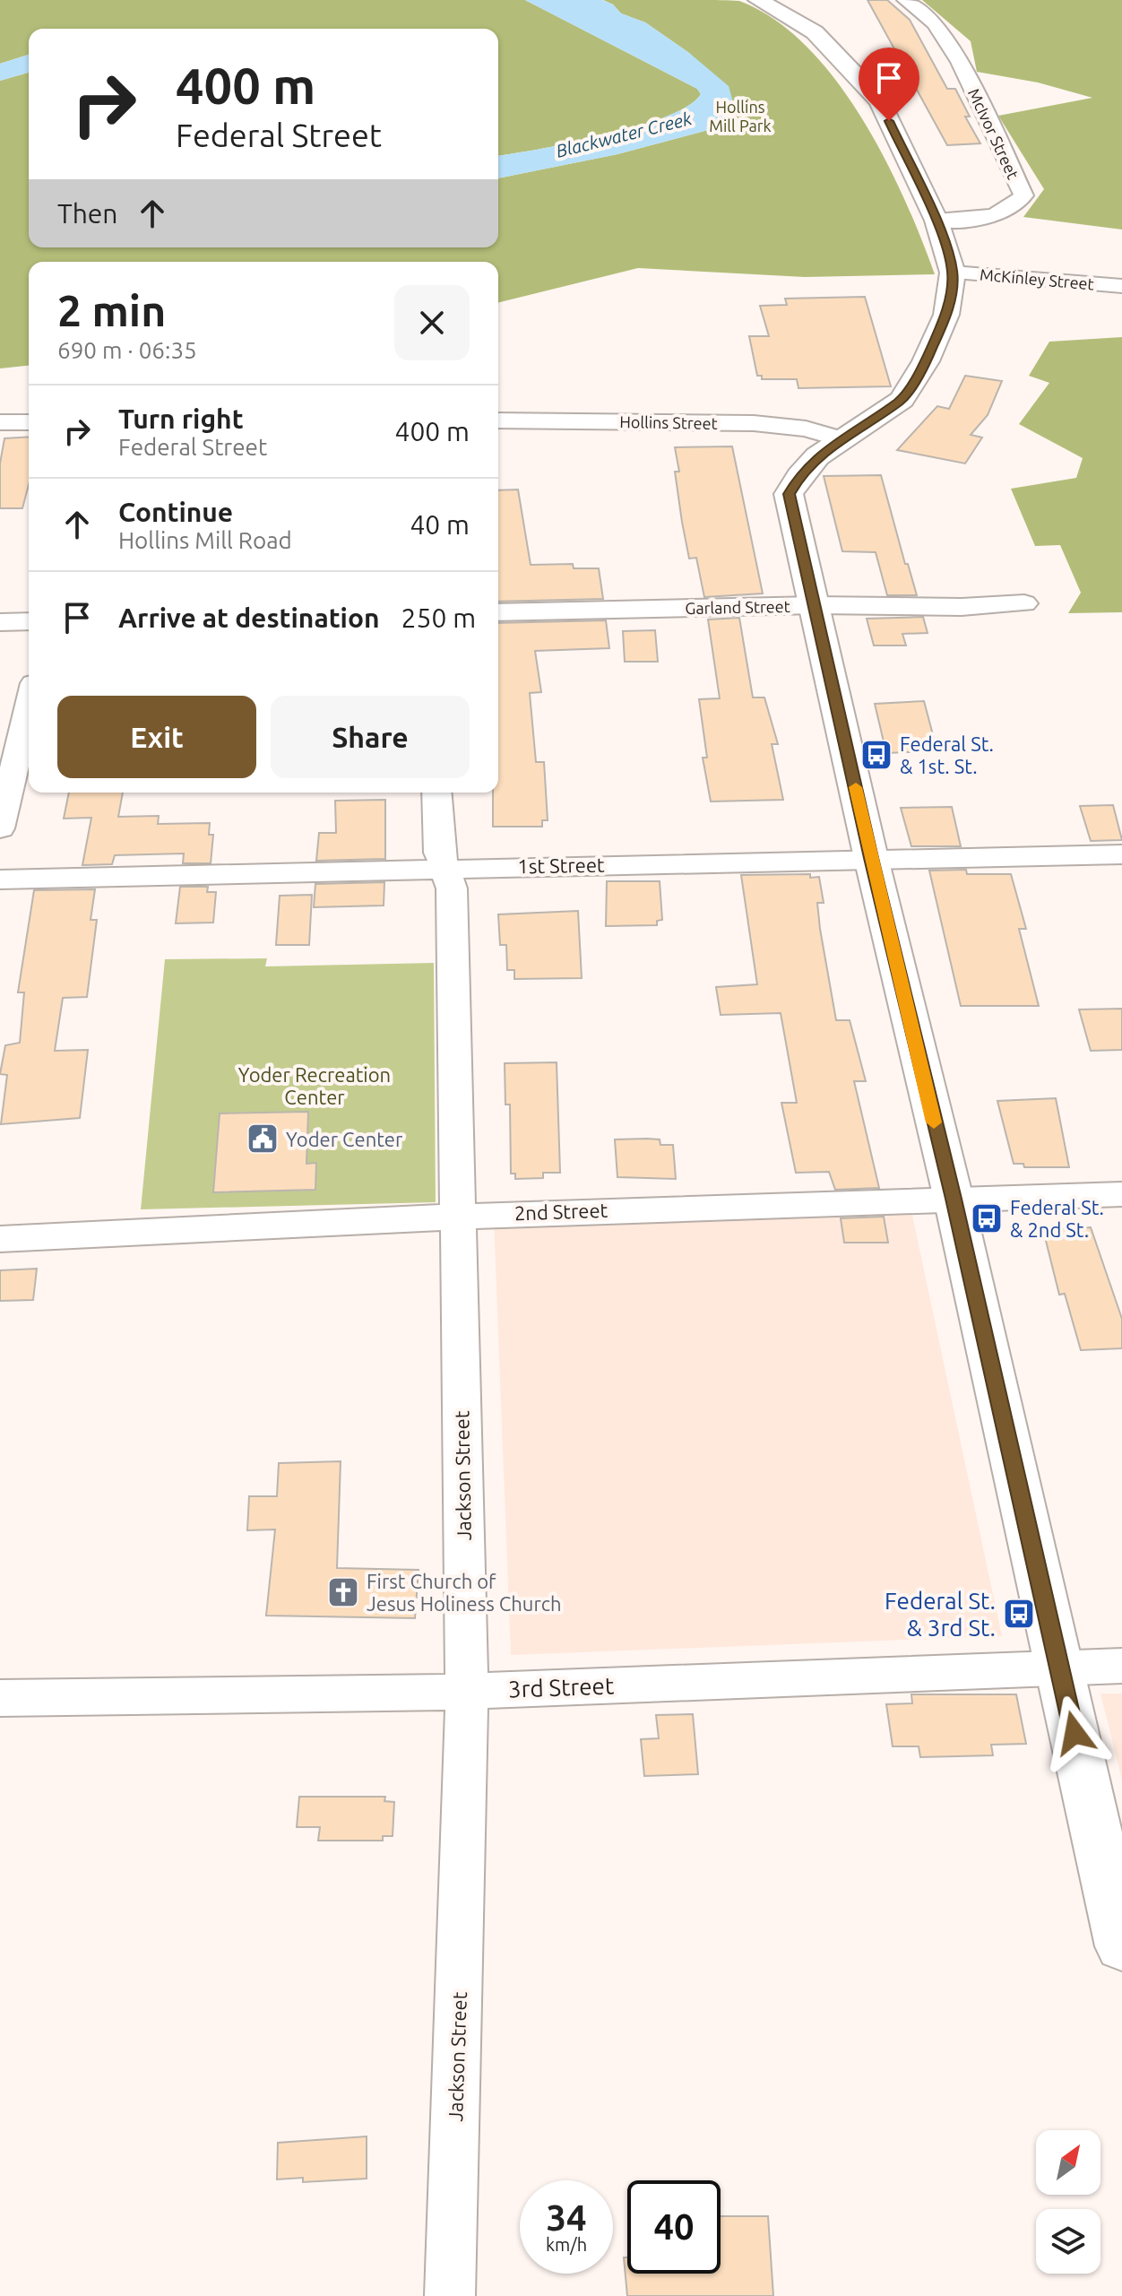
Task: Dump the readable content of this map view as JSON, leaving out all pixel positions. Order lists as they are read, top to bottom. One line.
{"streets":{"street":["McIvor Street","McKinley Street","Hollins Street","Garland Street","1st Street","2nd Street","Jackson Street","3rd Street"]},"crossings":[["1st Street","Jackson Street"],["2nd Street","Jackson Street"],["Jackson Street","3rd Street"]],"water":["Blackwater Creek"],"parks":["Hollins Mill Park","Yoder Recreation Center"],"places":{"bus stop":["Federal St. & 1st. St.","Federal St. & 2nd St.","Federal St. & 3rd St."],"public building":["Yoder Center"],"church":["First Church of Jesus Holiness Church"]},"north":"top right","page":{"turn":["400 m","Federal Street"],"then":"Then","heading":["2 min","690 m · 06:35"],"list":[{"name":"Turn right","note":"Federal Street","value":"400 m"},{"name":"Continue","note":"Hollins Mill Road","value":"40 m"},{"name":"Arrive at destination","value":"250 m"}],"buttons":["Exit","Share"],"speed":"34 km/h","limit":"40"}}
